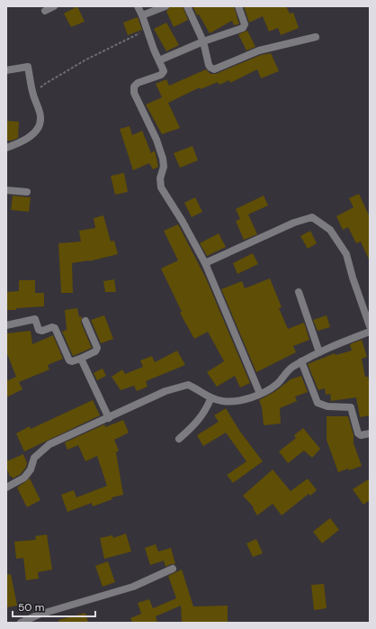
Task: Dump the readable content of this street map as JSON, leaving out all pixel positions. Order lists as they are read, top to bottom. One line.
{"scale_bar":"50 m"}
